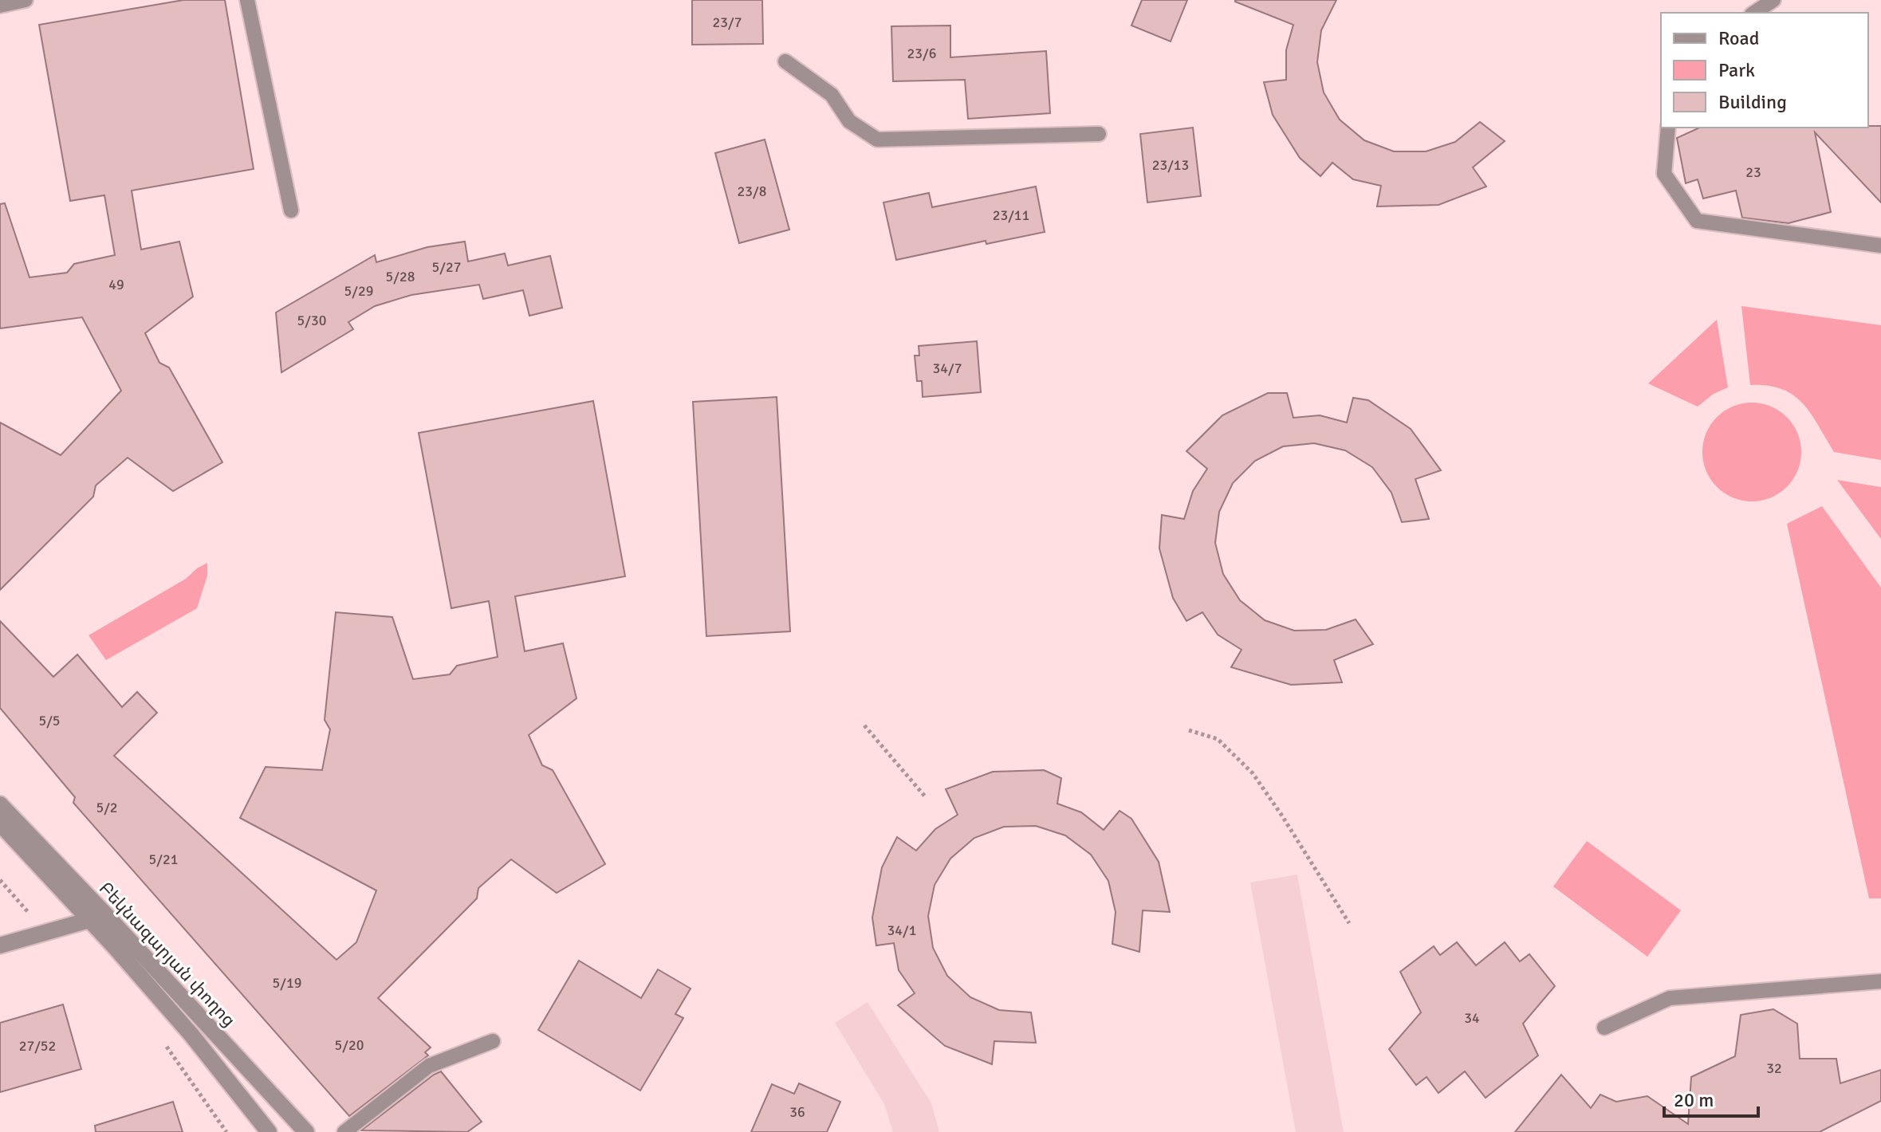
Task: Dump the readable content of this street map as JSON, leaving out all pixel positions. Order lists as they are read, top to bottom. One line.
{"streets":{"street":["Բեկնազարյան փողոց"]},"house_numbers":["23/7","23/6","23/13","23","23/8","23/11","5/27","5/28","49","5/29","5/30","34/7","5/5","5/2","5/21","34/1","5/19","34","5/20","27/52","32","36"],"legend":["Road","Park","Building"],"scale_bar":"20 m"}
